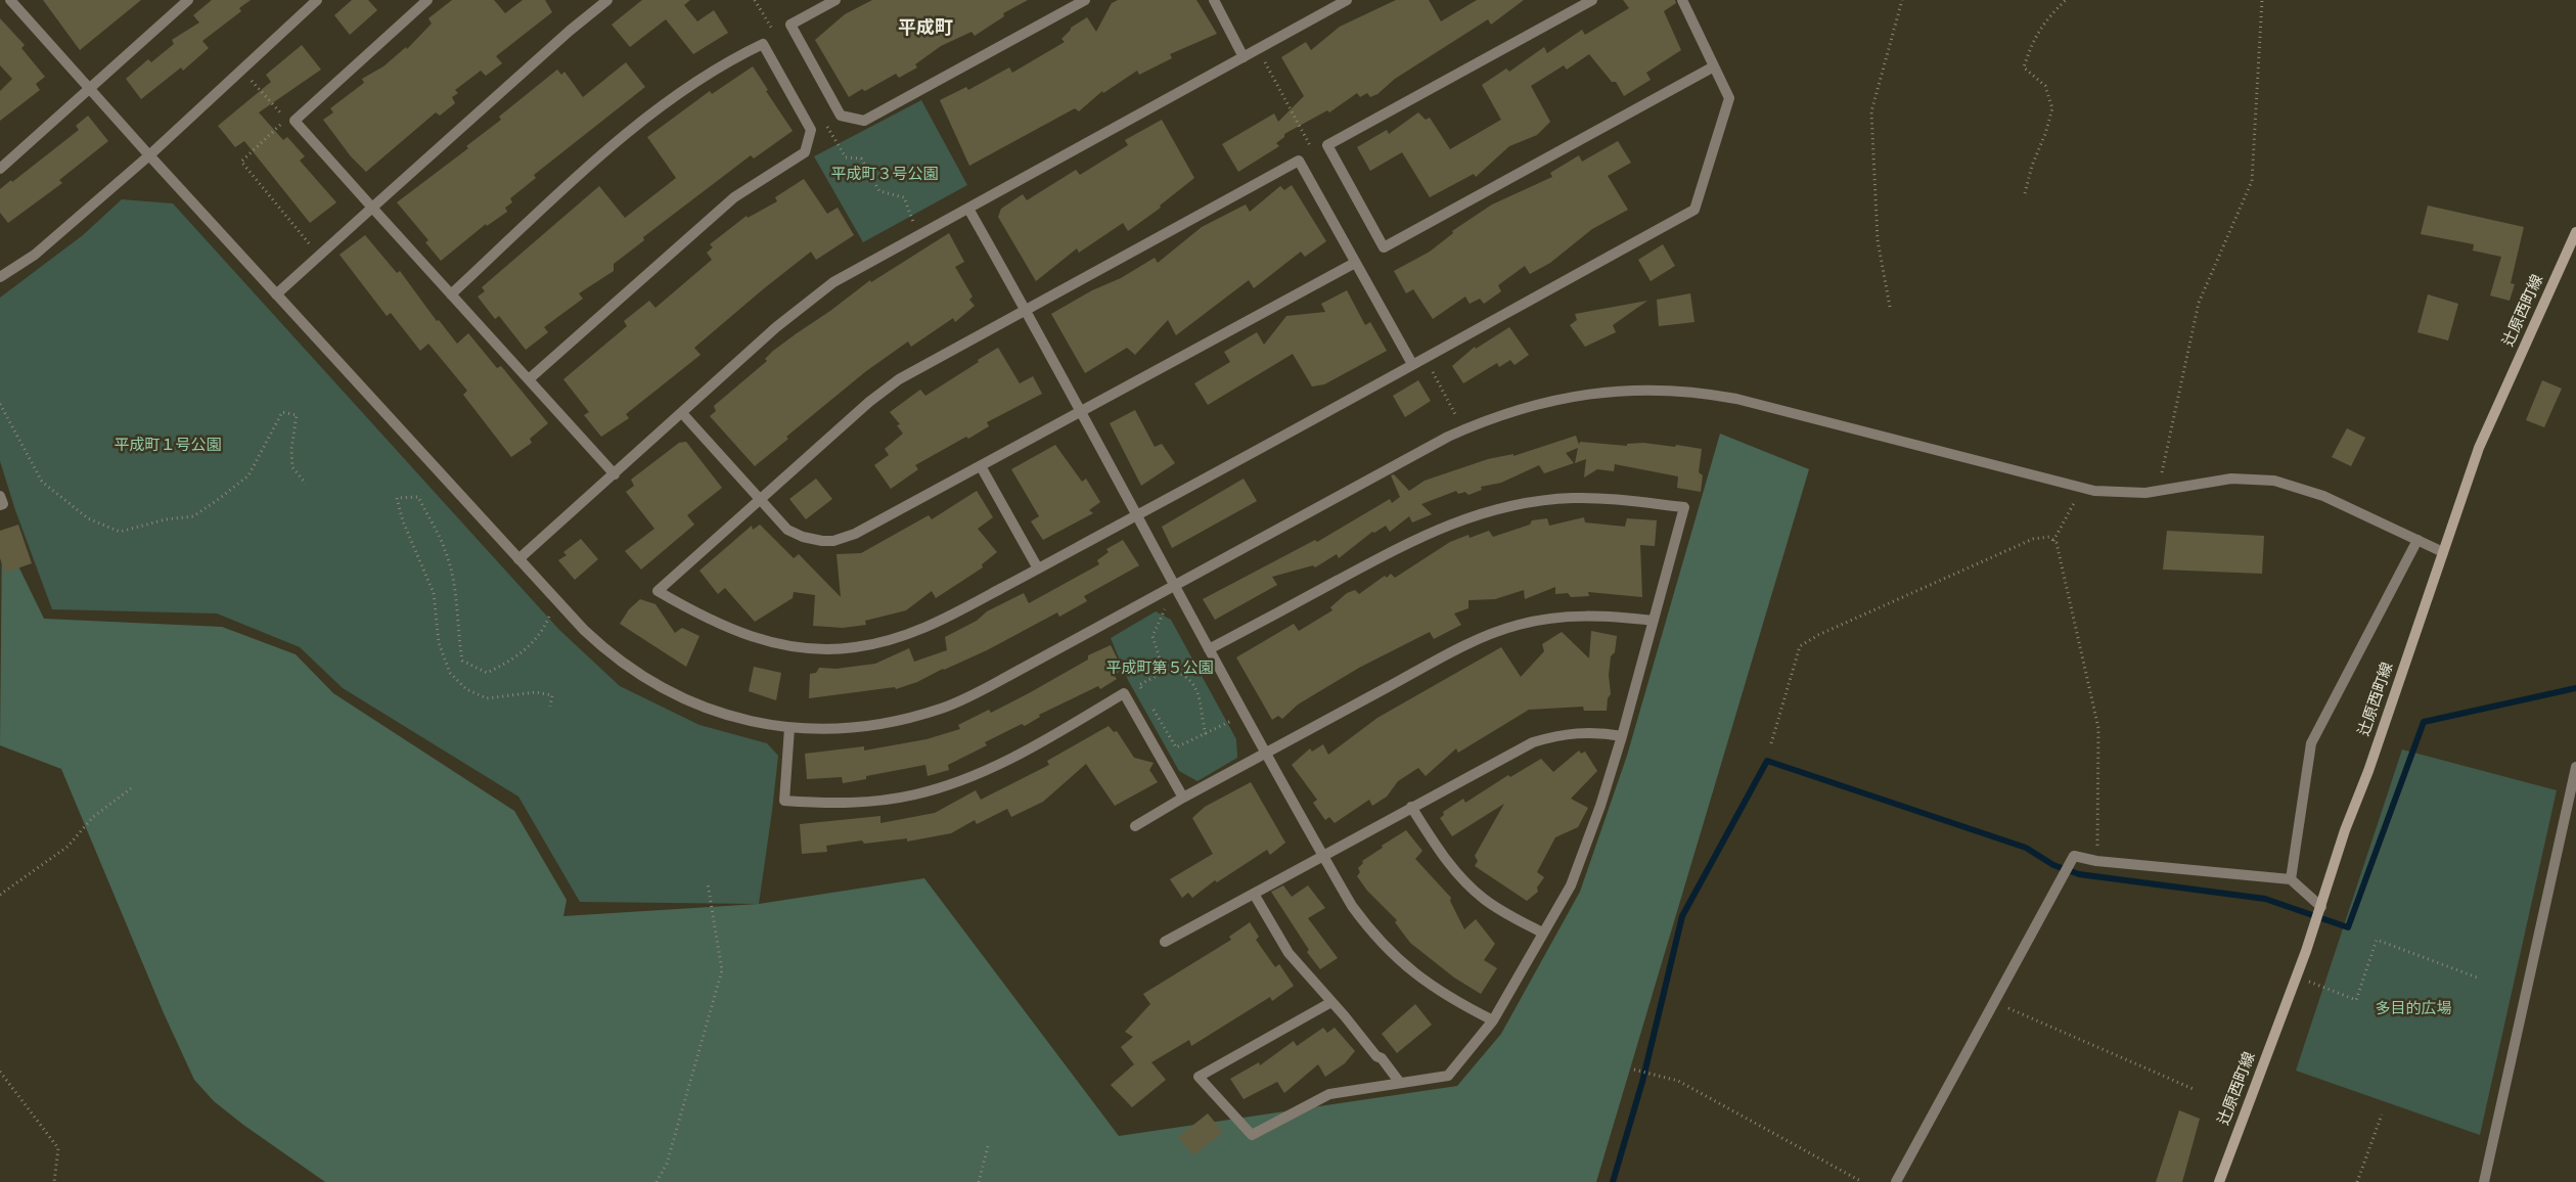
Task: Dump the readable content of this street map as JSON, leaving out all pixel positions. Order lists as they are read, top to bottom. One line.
{"streets":{"main road":["辻原西町線"]},"districts":["平成町"],"parks":["平成町３号公園","平成町１号公園","平成町第５公園","多目的広場"]}
